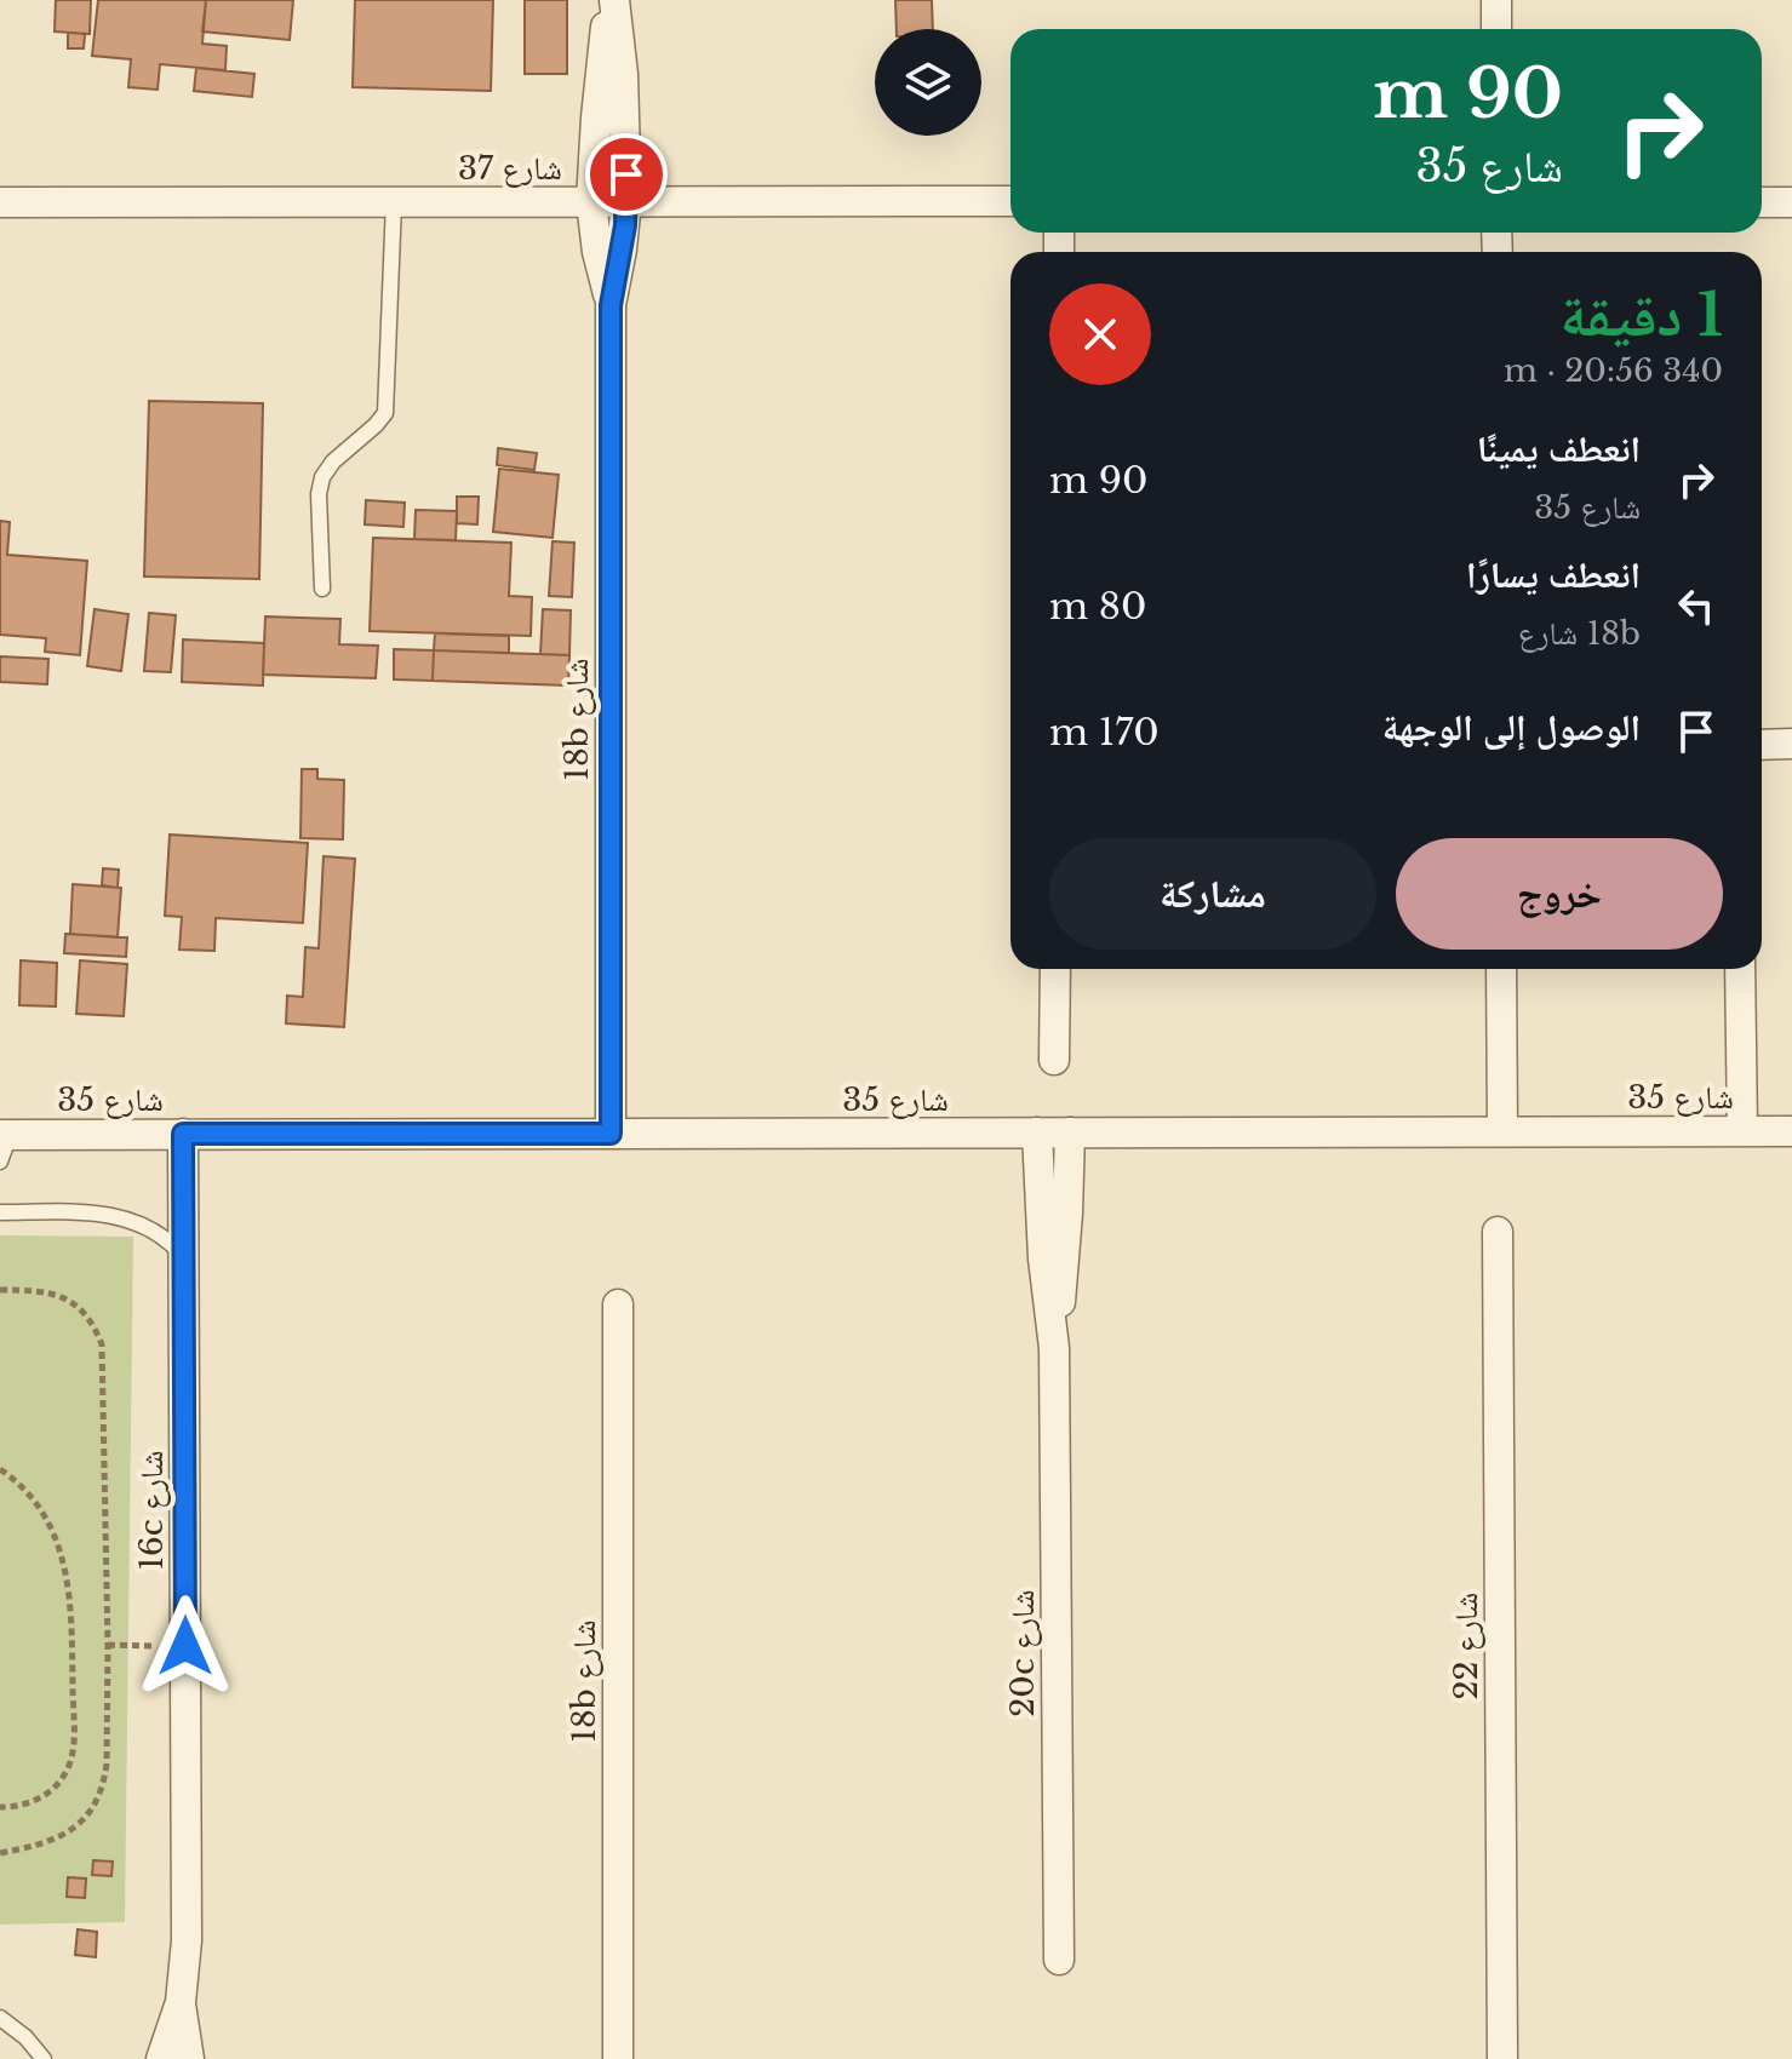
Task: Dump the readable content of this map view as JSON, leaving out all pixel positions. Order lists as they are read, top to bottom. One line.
{"streets":{"street":["شارع 37","18b شارع","شارع 35","16c شارع","شارع 22","20c شارع"]},"crossings":[["شارع 37","18b شارع"],["18b شارع","شارع 35"],["شارع 35","16c شارع"],["شارع 35","20c شارع"]],"page":{"turn":["90 m","شارع 35"],"heading":["1 دقيقة","340 m · 20:56"],"list":[{"name":"انعطف يمينًا","note":"شارع 35","value":"90 m"},{"name":"انعطف يسارًا","note":"18b شارع","value":"80 m"},{"name":"الوصول إلى الوجهة","value":"170 m"}],"buttons":["خروج","مشاركة"]}}
